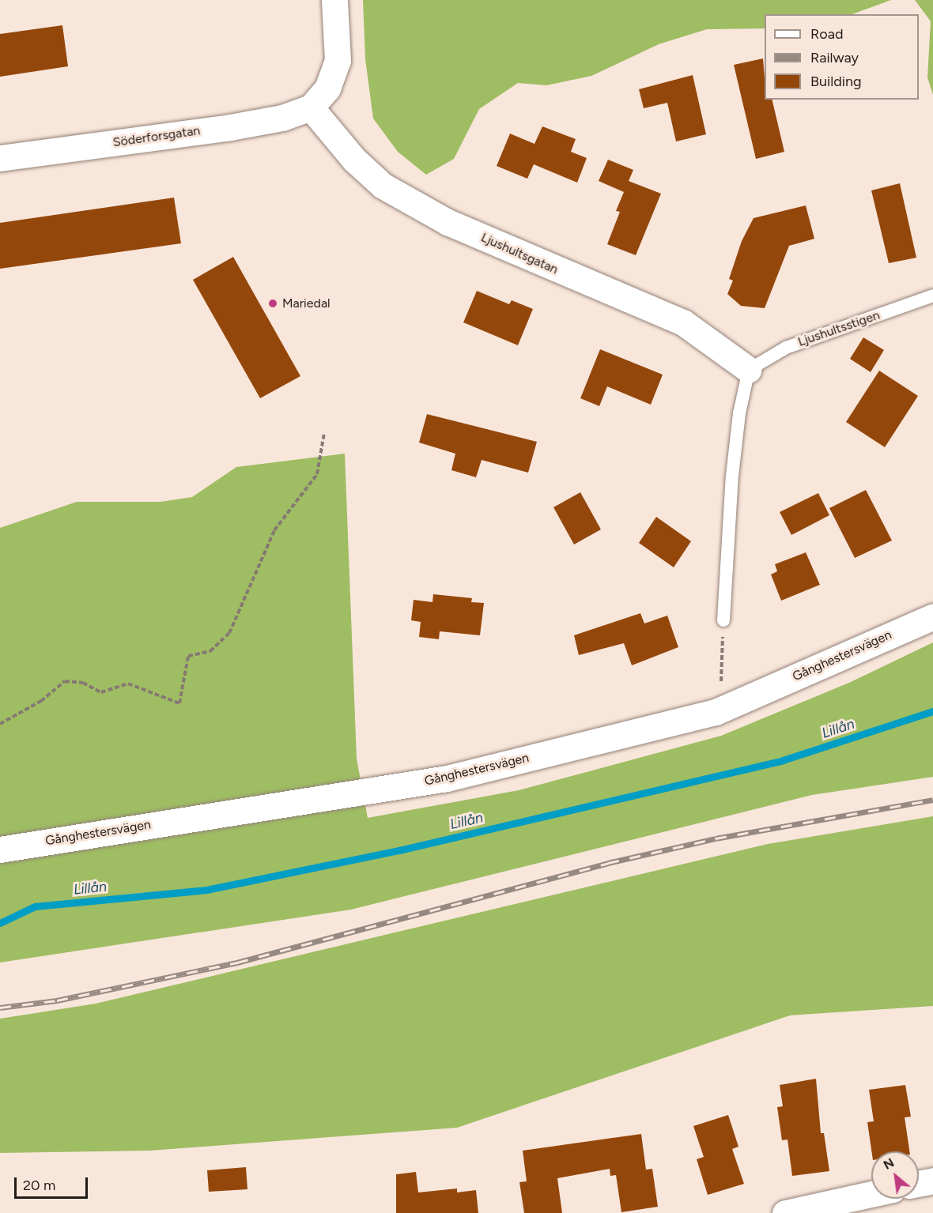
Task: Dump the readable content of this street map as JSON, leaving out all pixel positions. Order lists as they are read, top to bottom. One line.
{"streets":{"street":["Söderforsgatan","Ljushultsgatan","Gånghestersvägen"],"lane":["Ljushultsstigen"]},"crossings":[["Söderforsgatan","Ljushultsgatan"],["Ljushultsgatan","Ljushultsstigen"]],"water":["Lillån"],"places":["Mariedal"],"legend":["Road","Railway","Building"],"scale_bar":"20 m","north":"top left"}
